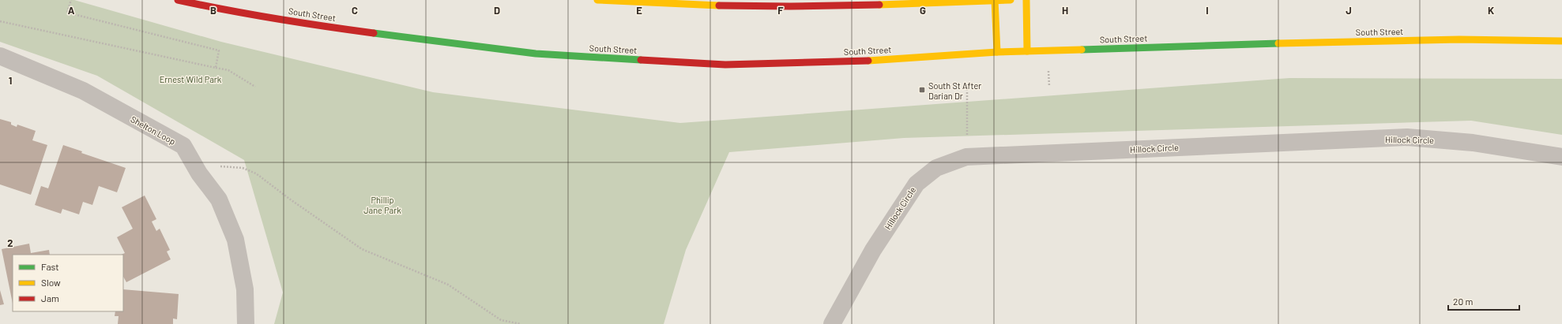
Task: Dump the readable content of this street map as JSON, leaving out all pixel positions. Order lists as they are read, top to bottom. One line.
{"streets":{"main road":["South Street"],"street":["Shelton Loop","Hillock Circle"]},"parks":["Ernest Wild Park","Phillip Jane Park"],"places":{"transit":["South St After Darian Dr"]},"legend":["Fast","Slow","Jam"],"scale_bar":"20 m","grid":{"columns":["A","B","C","D","E","F","G","H","I","J","K"],"rows":["1","2"]}}
